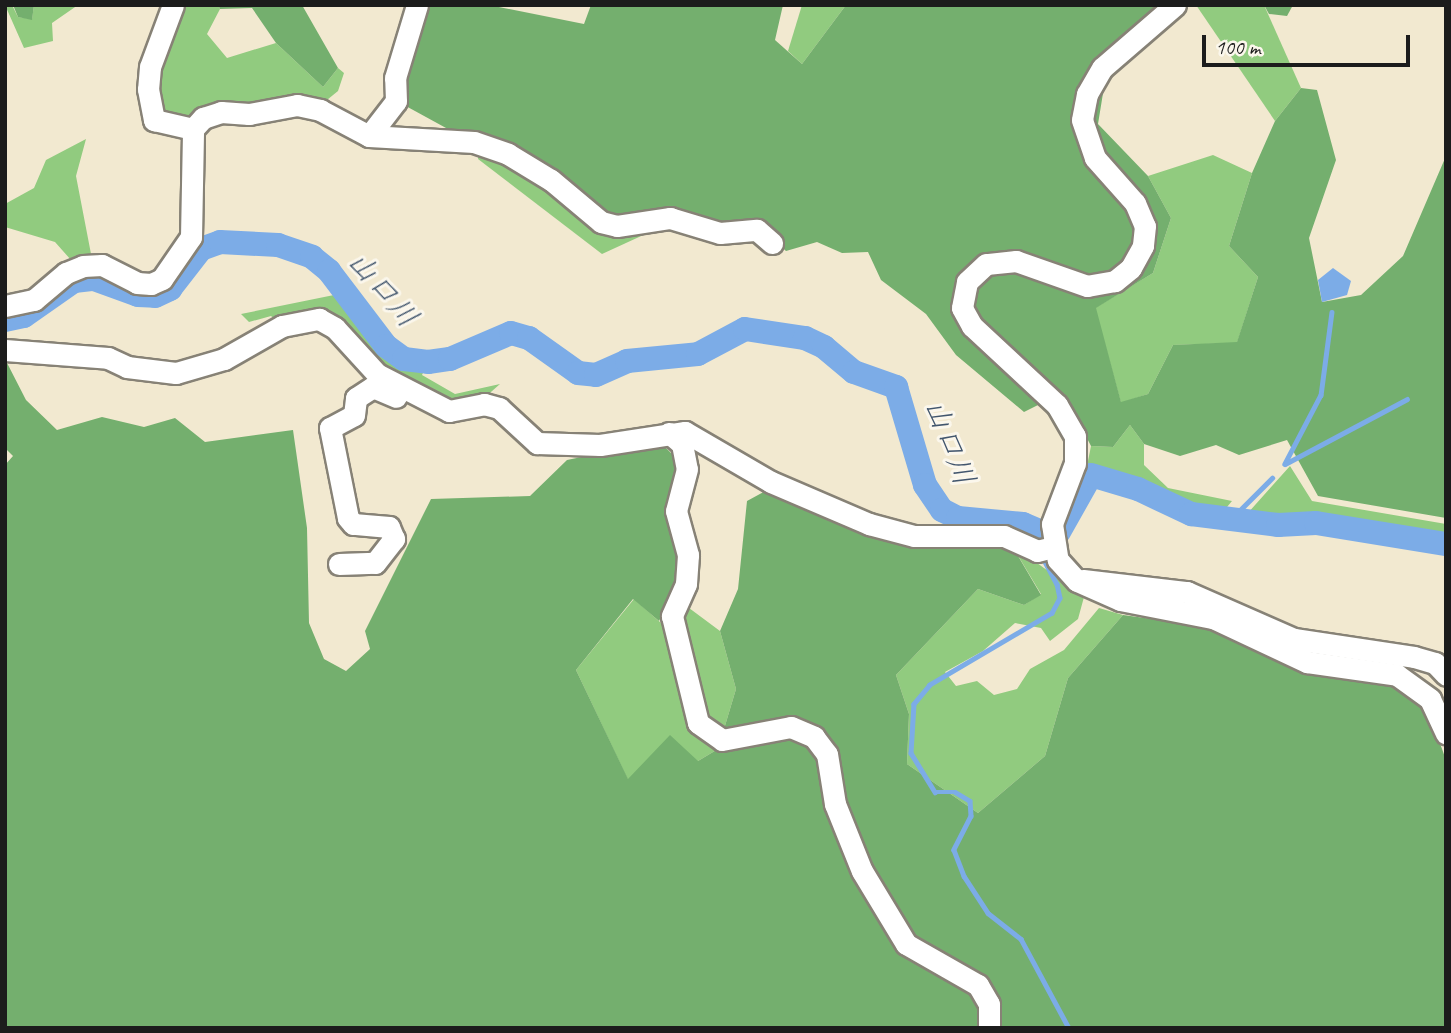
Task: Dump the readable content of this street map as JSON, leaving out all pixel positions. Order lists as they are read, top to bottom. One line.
{"water":["山口川"],"scale_bar":"100 m"}
